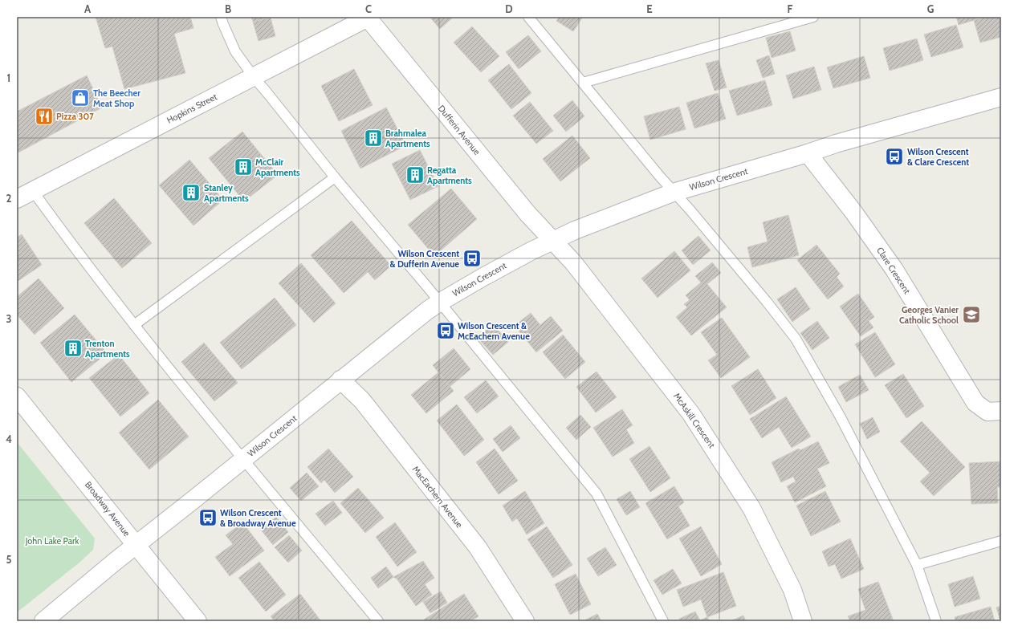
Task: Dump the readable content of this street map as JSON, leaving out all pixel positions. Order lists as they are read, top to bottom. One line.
{"streets":{"street":["Hopkins Street","Dufferin Avenue","Wilson Crescent","Clare Crescent","McAskill Crescent","MacEachern Avenue","Broadway Avenue"]},"crossings":[["Hopkins Street","Dufferin Avenue"],["Dufferin Avenue","Wilson Crescent"],["Dufferin Avenue","McAskill Crescent"],["Wilson Crescent","Clare Crescent"],["Wilson Crescent","McAskill Crescent"],["Wilson Crescent","MacEachern Avenue"],["Wilson Crescent","Broadway Avenue"]],"parks":["John Lake Park"],"places":{"shop":["The Beecher Meat Shop"],"restaurant":["Pizza 307"],"building":["Brahmalea Apartments","McClair Apartments","Regatta Apartments","Stanley Apartments","Trenton Apartments"],"bus stop":["Wilson Crescent & Clare Crescent","Wilson Crescent & Dufferin Avenue","Wilson Crescent & McEachern Avenue","Wilson Crescent & Broadway Avenue"],"school or university":["Georges Vanier Catholic School"]},"grid":{"columns":["A","B","C","D","E","F","G"],"rows":["1","2","3","4","5"]}}
